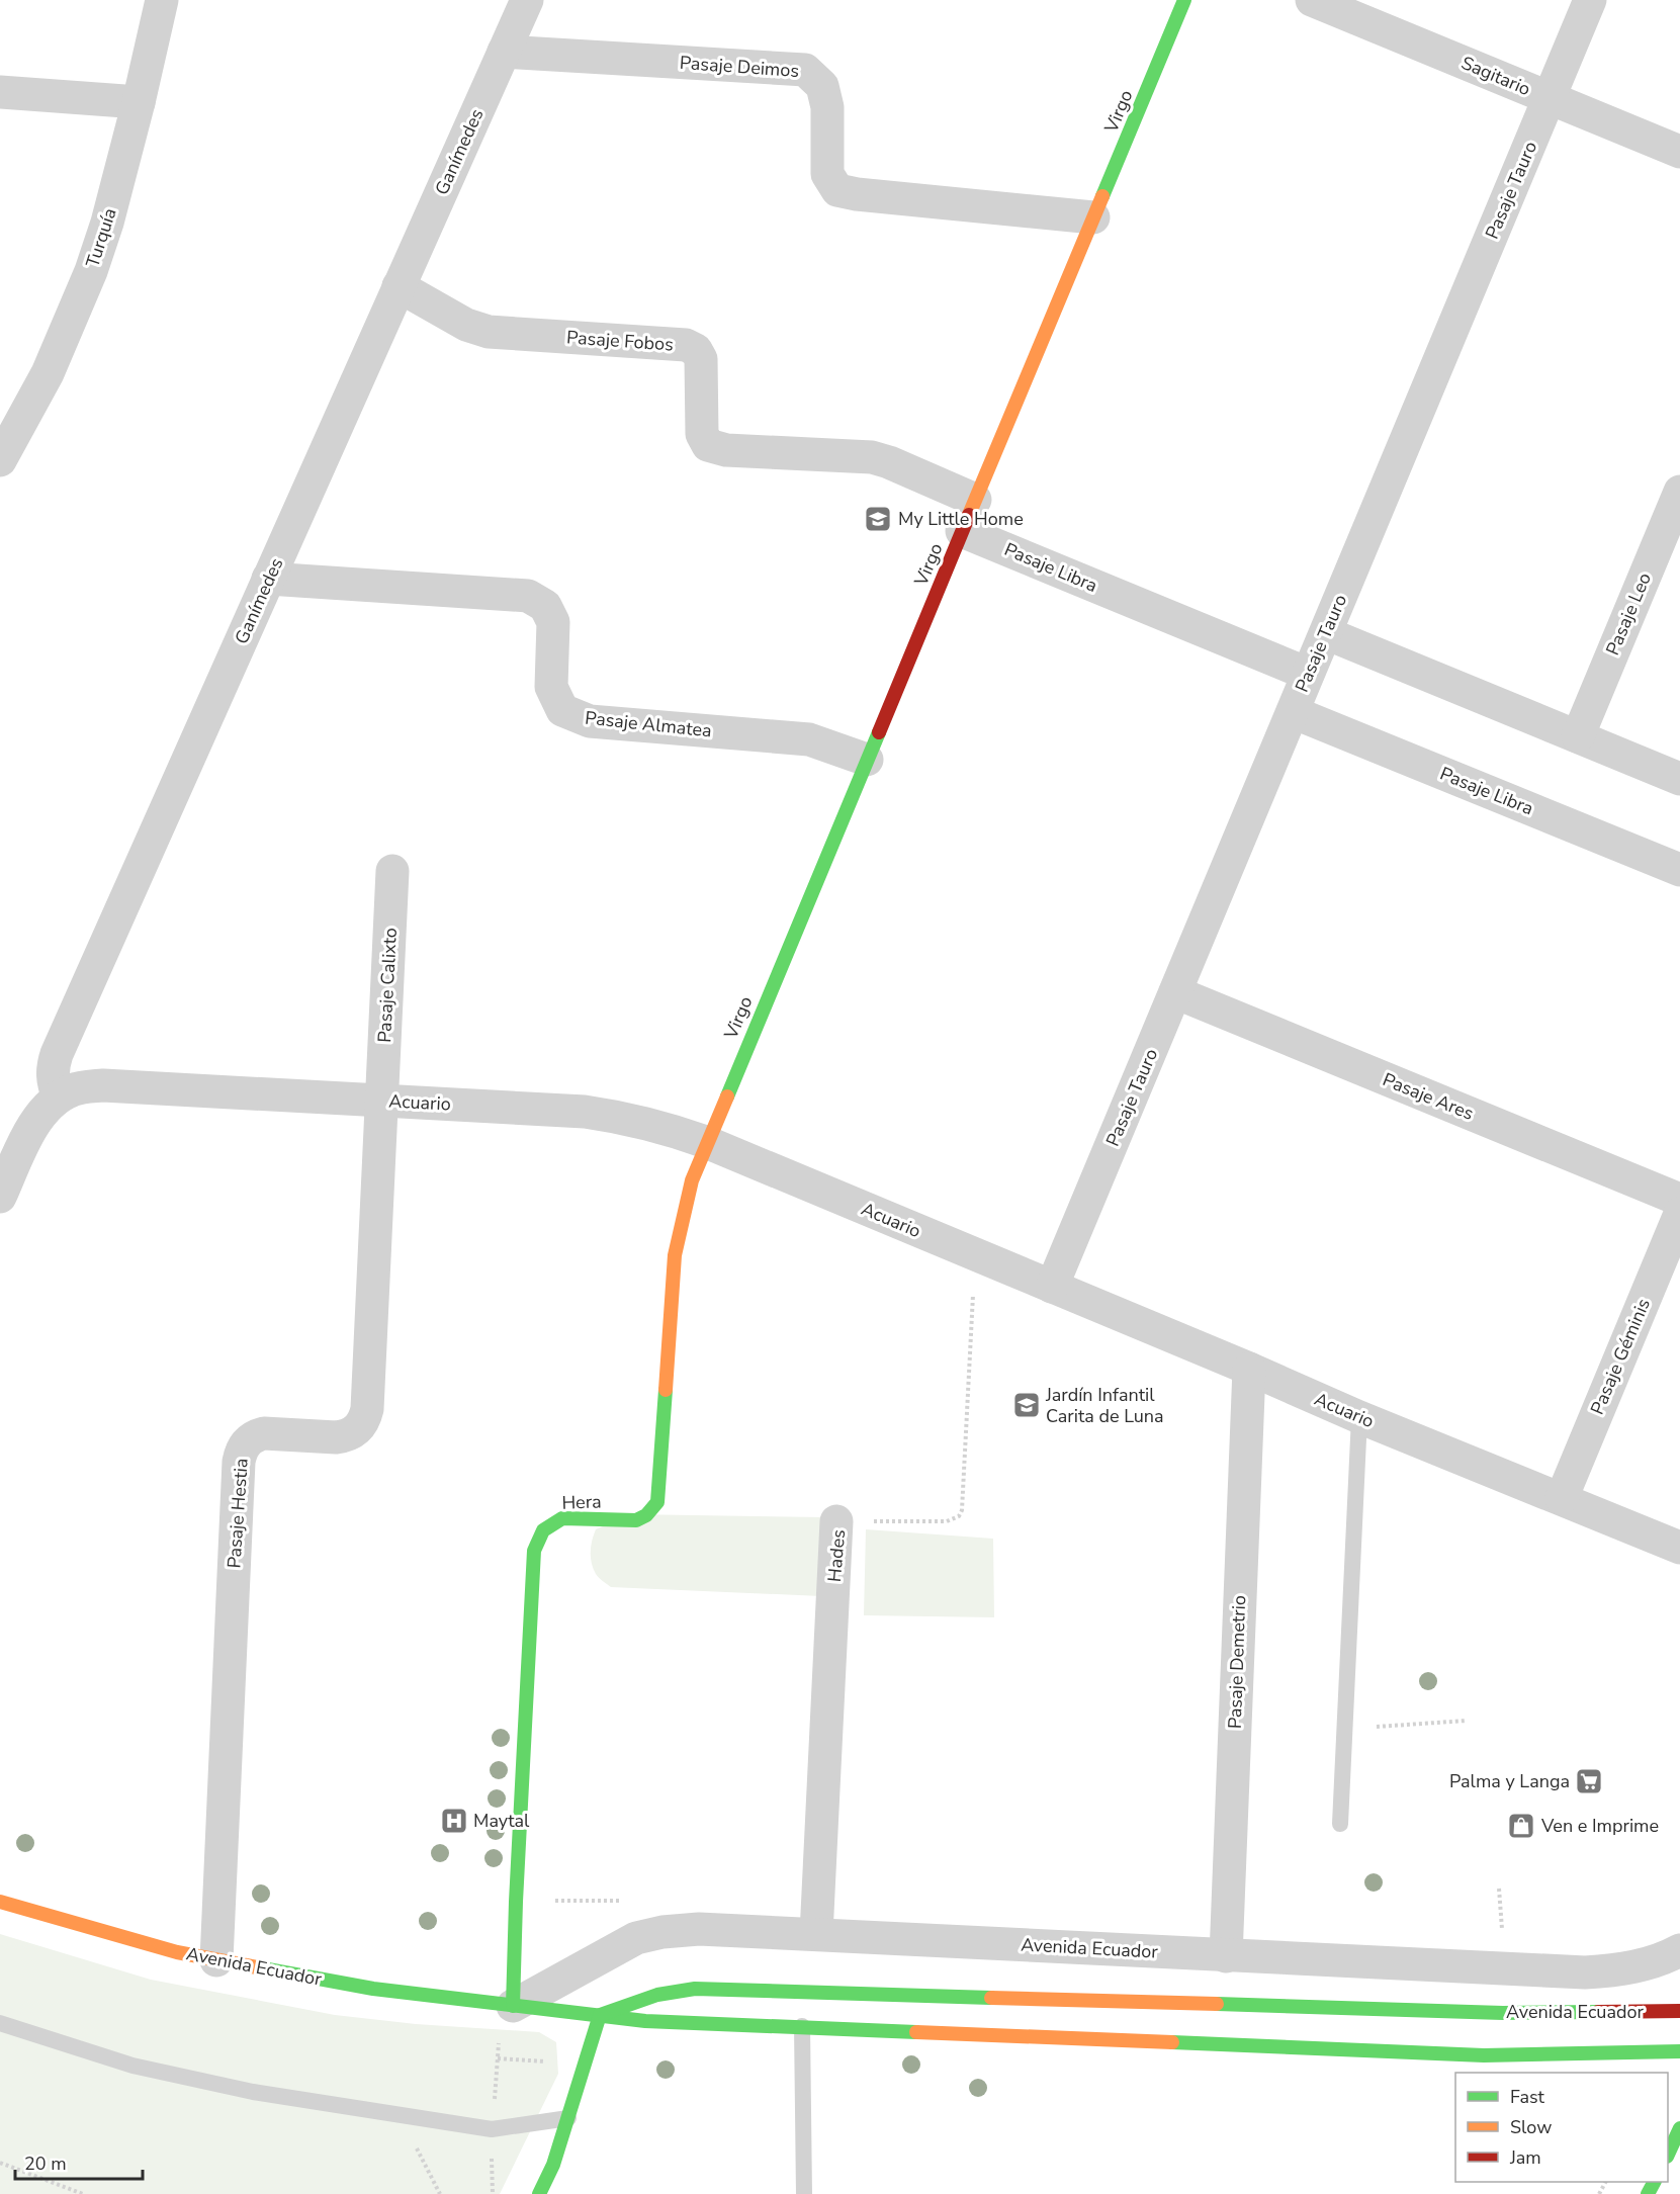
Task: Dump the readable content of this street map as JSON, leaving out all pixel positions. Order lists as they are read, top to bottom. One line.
{"streets":{"main road":["Virgo","Hera","Avenida Ecuador"],"street":["Pasaje Deimos","Sagitario","Ganímedes","Pasaje Tauro","Turquía","Pasaje Fobos","Pasaje Libra","Pasaje Leo","Pasaje Almatea","Pasaje Calixto","Pasaje Ares","Acuario","Pasaje Géminis","Pasaje Hestia","Hades","Pasaje Demetrio"]},"crossings":[["Pasaje Deimos","Virgo"],["Pasaje Deimos","Ganímedes"],["Sagitario","Pasaje Tauro"],["Virgo","Pasaje Fobos"],["Virgo","Pasaje Libra"],["Virgo","Pasaje Almatea"],["Virgo","Acuario"],["Virgo","Hera"],["Ganímedes","Pasaje Fobos"],["Ganímedes","Pasaje Almatea"],["Ganímedes","Acuario"],["Pasaje Tauro","Pasaje Libra"],["Pasaje Tauro","Pasaje Ares"],["Pasaje Tauro","Acuario"],["Pasaje Calixto","Acuario"],["Pasaje Calixto","Pasaje Hestia"],["Acuario","Pasaje Géminis"],["Acuario","Hera"],["Acuario","Pasaje Hestia"],["Acuario","Pasaje Demetrio"],["Hera","Avenida Ecuador"],["Pasaje Hestia","Avenida Ecuador"],["Hades","Avenida Ecuador"],["Pasaje Demetrio","Avenida Ecuador"]],"places":{"school or university":["My Little Home","Jardín Infantil Carita de Luna"],"supermarket":["Palma y Langa"],"hospital":["Maytal"],"shop":["Ven e Imprime"]},"legend":["Fast","Slow","Jam"],"scale_bar":"20 m"}
